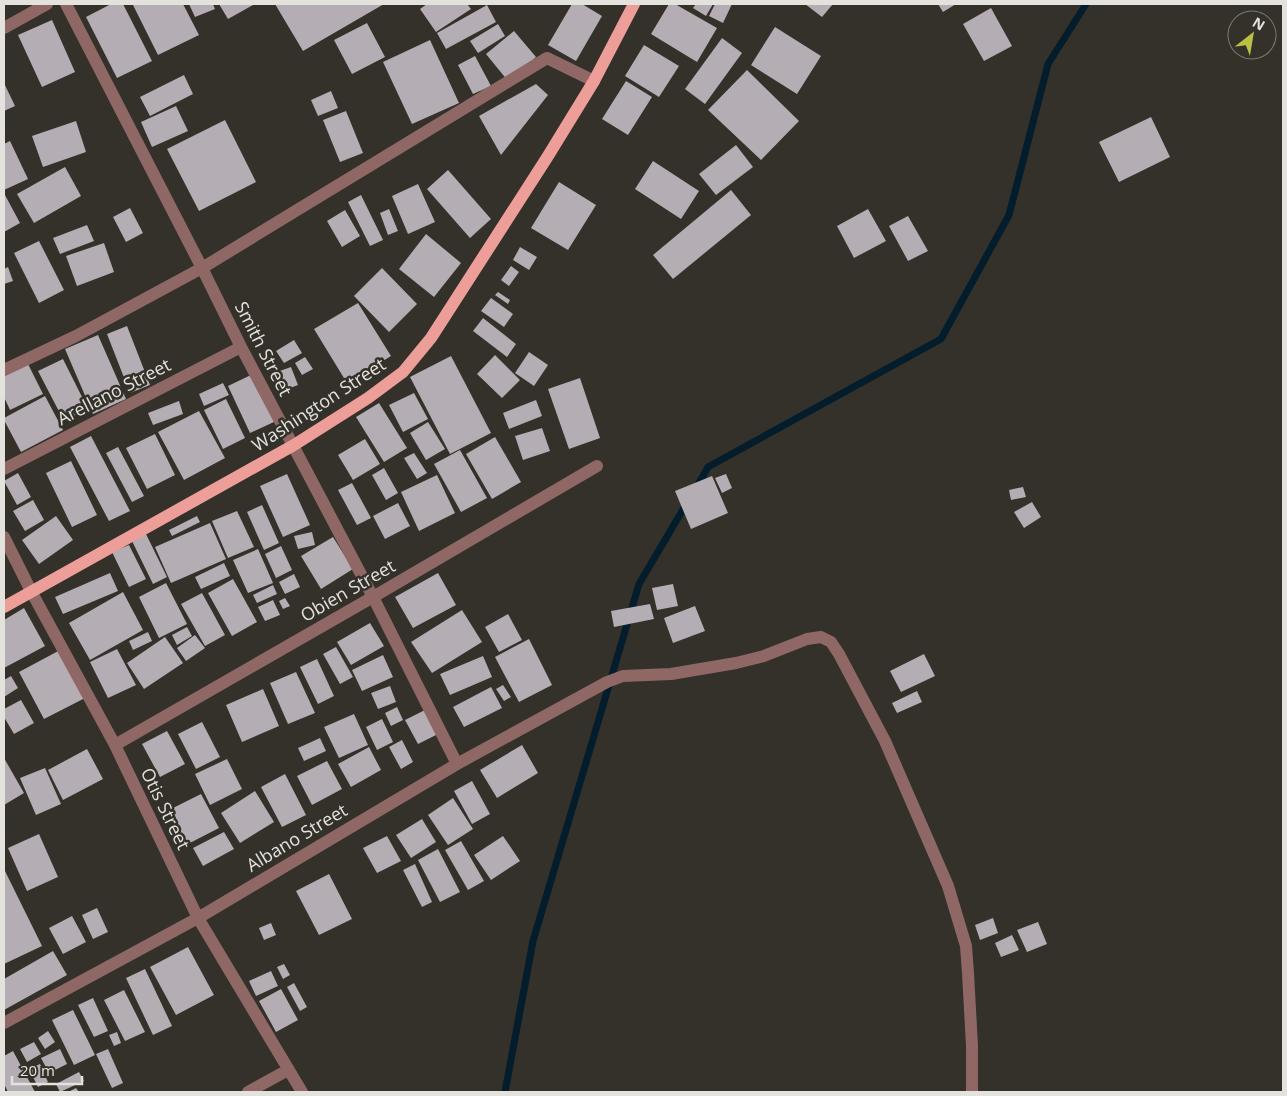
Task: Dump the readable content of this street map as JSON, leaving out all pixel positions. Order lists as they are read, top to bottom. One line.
{"streets":{"main road":["Washington Street"],"street":["Smith Street","Arellano Street","Obien Street","Otis Street","Albano Street"]},"crossings":[["Smith Street","Arellano Street"],["Smith Street","Washington Street"],["Smith Street","Obien Street"],["Smith Street","Albano Street"],["Washington Street","Otis Street"],["Obien Street","Otis Street"],["Otis Street","Albano Street"]],"scale_bar":"20 m","north":"top right"}
